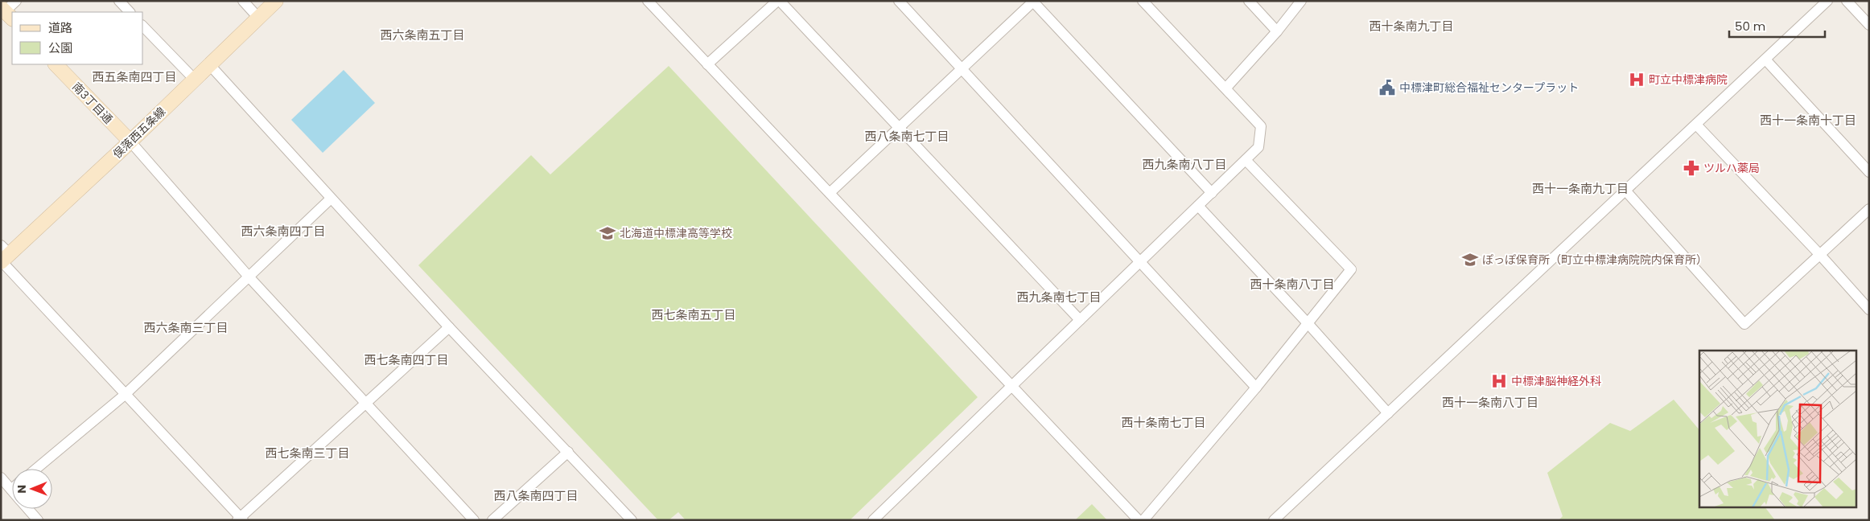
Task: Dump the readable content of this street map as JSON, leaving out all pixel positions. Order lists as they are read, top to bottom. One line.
{"streets":{"main road":["南3丁目通","俣落西五条線"]},"crossings":[["南3丁目通","俣落西五条線"]],"districts":["西十条南九丁目","西六条南五丁目","西五条南四丁目","西十一条南十丁目","西八条南七丁目","西九条南八丁目","西十一条南九丁目","西六条南四丁目","西十条南八丁目","西九条南七丁目","西七条南五丁目","西六条南三丁目","西七条南四丁目","西十一条南八丁目","西十条南七丁目","西七条南三丁目","西八条南四丁目"],"places":{"hospital":["町立中標津病院","中標津脳神経外科"],"public building":["中標津町総合福祉センタープラット"],"pharmacy":["ツルハ薬局"],"school or university":["北海道中標津高等学校","ぽっぽ保育所（町立中標津病院院内保育所）"]},"legend":["道路","公園"],"scale_bar":"50 m","north":"left"}
